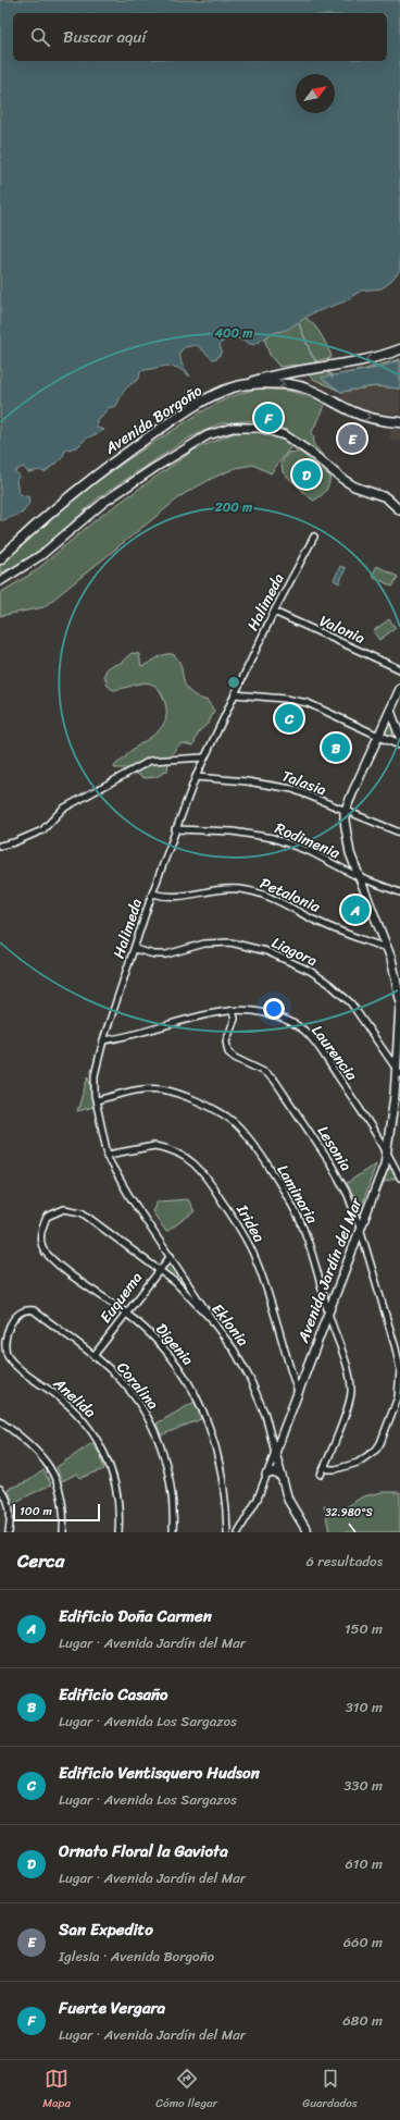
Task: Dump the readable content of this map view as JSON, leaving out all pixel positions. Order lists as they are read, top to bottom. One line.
{"streets":{"main road":["Avenida Borgoño"],"street":["Halimeda","Valonia","Talasia","Rodimenia","Petalonia","Liagora","Laurencia","Lesonia","Laminaria","Iridea","Avenida Jardín del Mar","Euquema","Eklonia","Digenia","Coralina","Anelida"]},"crossings":[["Halimeda","Valonia"],["Halimeda","Talasia"],["Halimeda","Rodimenia"],["Halimeda","Petalonia"],["Halimeda","Liagora"],["Halimeda","Laurencia"],["Halimeda","Laminaria"],["Halimeda","Iridea"],["Halimeda","Euquema"],["Halimeda","Eklonia"],["Liagora","Avenida Jardín del Mar"],["Laurencia","Lesonia"],["Laurencia","Avenida Jardín del Mar"],["Lesonia","Laminaria"],["Lesonia","Avenida Jardín del Mar"],["Laminaria","Avenida Jardín del Mar"],["Iridea","Avenida Jardín del Mar"],["Avenida Jardín del Mar","Eklonia"],["Euquema","Eklonia"],["Euquema","Digenia"],["Euquema","Coralina"],["Eklonia","Digenia"],["Coralina","Anelida"]],"scale_bar":"100 m","north":"top right","page":{"search":"Buscar aquí","pins":["F","E","D","C","B","A"],"scale":"100 m","heading":["Cerca","6 resultados"],"list":[{"mark":"A","name":"Edificio Doña Carmen","note":"Lugar · Avenida Jardín del Mar","value":"150 m"},{"mark":"B","name":"Edificio Casaño","note":"Lugar · Avenida Los Sargazos","value":"310 m"},{"mark":"C","name":"Edificio Ventisquero Hudson","note":"Lugar · Avenida Los Sargazos","value":"330 m"},{"mark":"D","name":"Ornato Floral la Gaviota","note":"Lugar · Avenida Jardín del Mar","value":"610 m"},{"mark":"E","name":"San Expedito","note":"Iglesia · Avenida Borgoño","value":"660 m"},{"mark":"F","name":"Fuerte Vergara","note":"Lugar · Avenida Jardín del Mar","value":"680 m"}],"nav":["Mapa","Cómo llegar","Guardados"]},"coordinates":["32.980°S"],"rings":["400 m","200 m"]}
